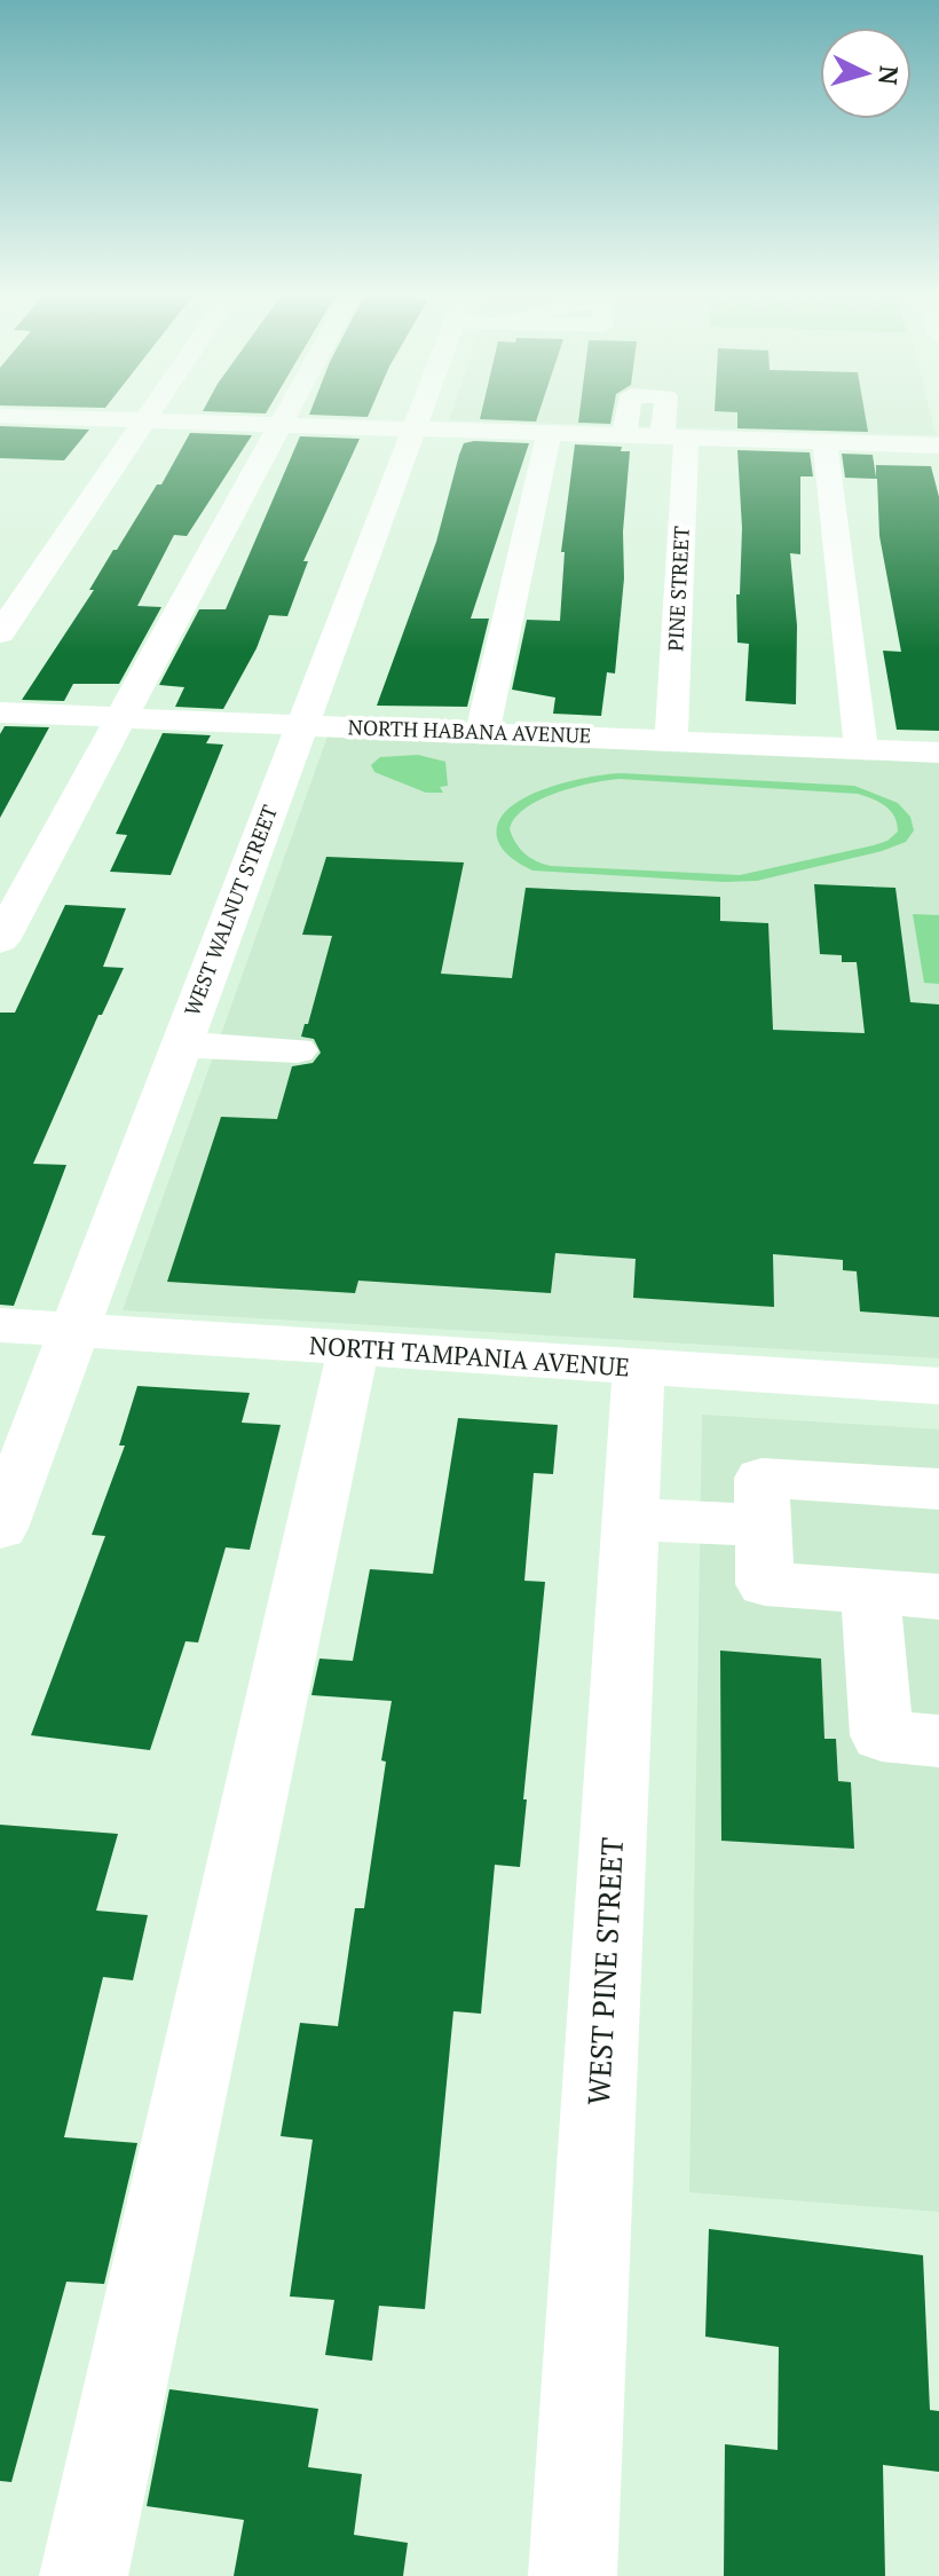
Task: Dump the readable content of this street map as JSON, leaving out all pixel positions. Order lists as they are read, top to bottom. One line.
{"streets":{"street":["PINE STREET","NORTH HABANA AVENUE","WEST WALNUT STREET","NORTH TAMPANIA AVENUE","WEST PINE STREET"]},"crossings":[["PINE STREET","NORTH HABANA AVENUE"],["NORTH HABANA AVENUE","WEST WALNUT STREET"],["WEST WALNUT STREET","NORTH TAMPANIA AVENUE"],["NORTH TAMPANIA AVENUE","WEST PINE STREET"]],"north":"right"}
